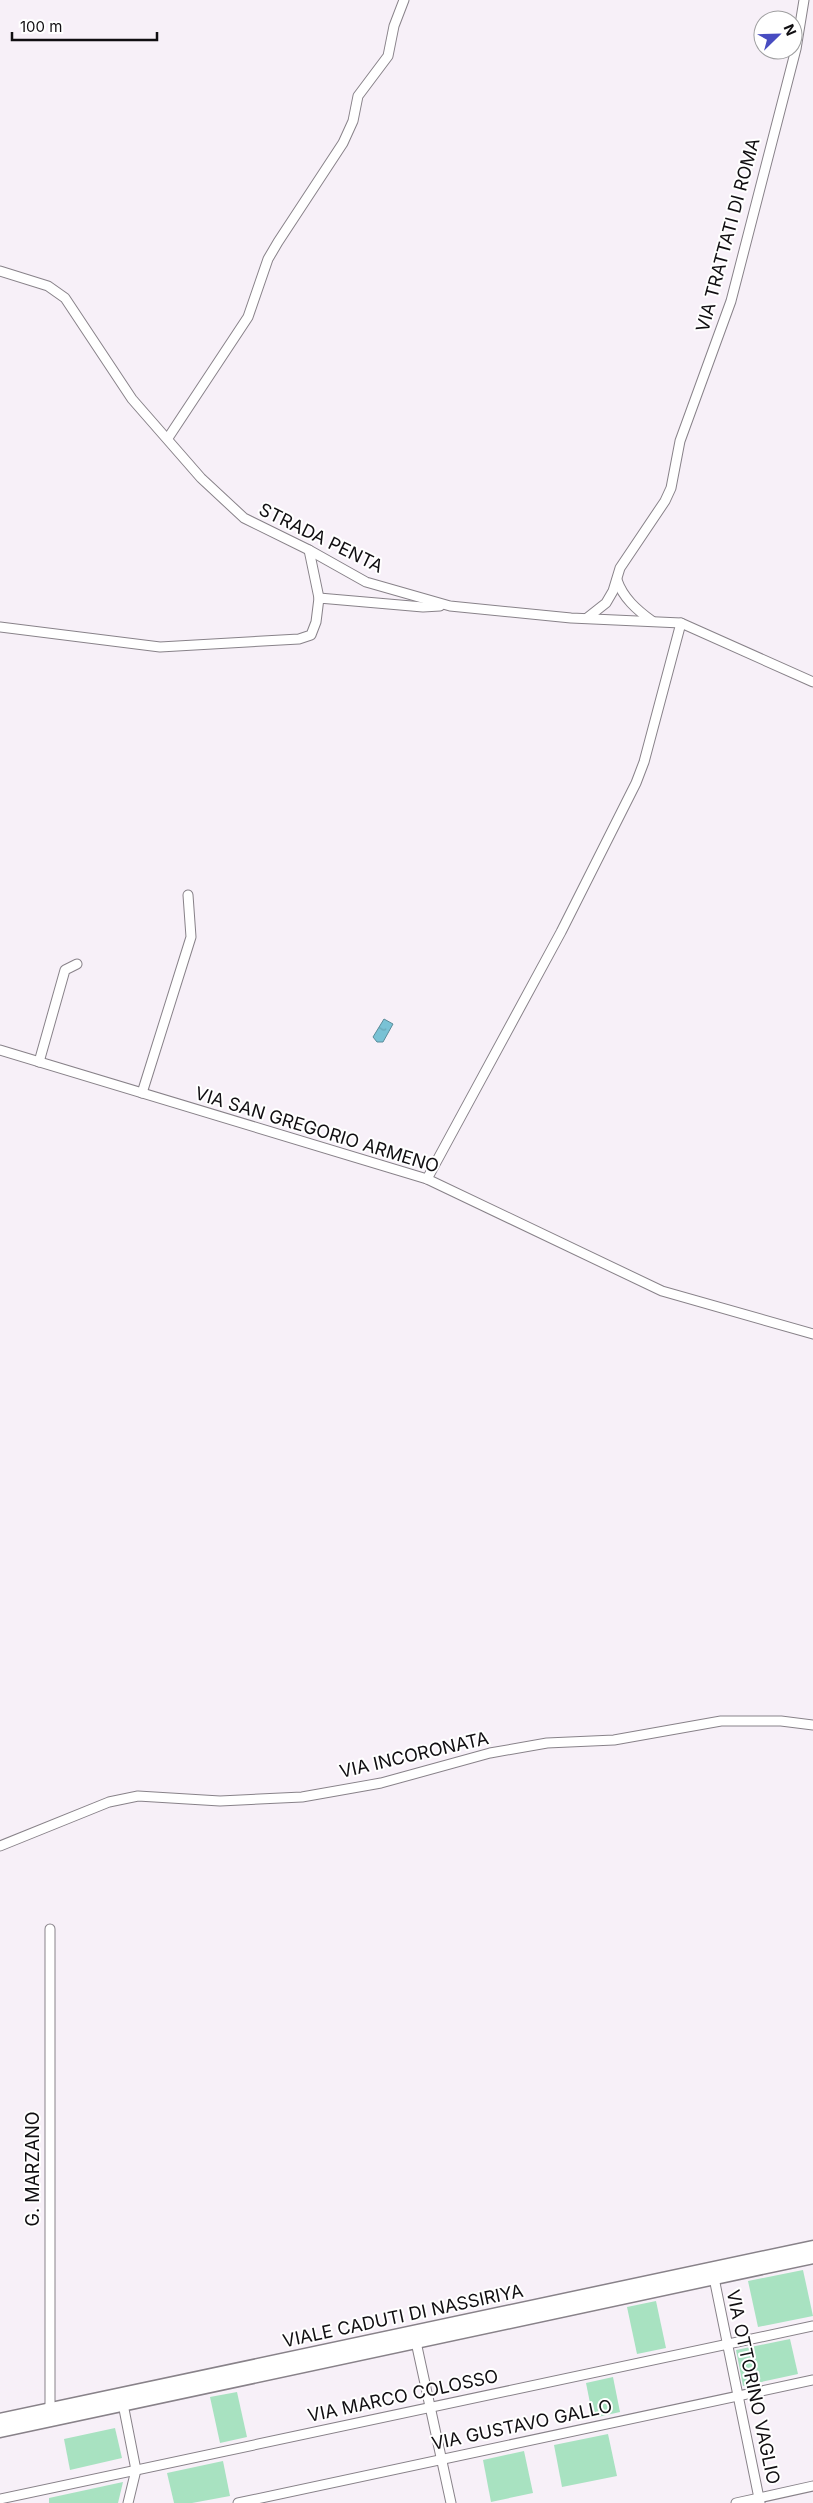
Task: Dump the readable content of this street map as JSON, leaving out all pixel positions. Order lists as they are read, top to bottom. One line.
{"streets":{"main road":["VIALE CADUTI DI NASSIRIYA"],"street":["VIA TRATTATI DI ROMA","STRADA PENTA","VIA SAN GREGORIO ARMENO","VIA INCORONATA","G. MARZANO","VIA OTTORINO VAGLIO","VIA MARCO COLOSSO","VIA GUSTAVO GALLO"]},"crossings":[["VIA TRATTATI DI ROMA","STRADA PENTA"],["G. MARZANO","VIALE CADUTI DI NASSIRIYA"],["VIALE CADUTI DI NASSIRIYA","VIA OTTORINO VAGLIO"],["VIA OTTORINO VAGLIO","VIA MARCO COLOSSO"],["VIA OTTORINO VAGLIO","VIA GUSTAVO GALLO"]],"scale_bar":"100 m","north":"top right"}
